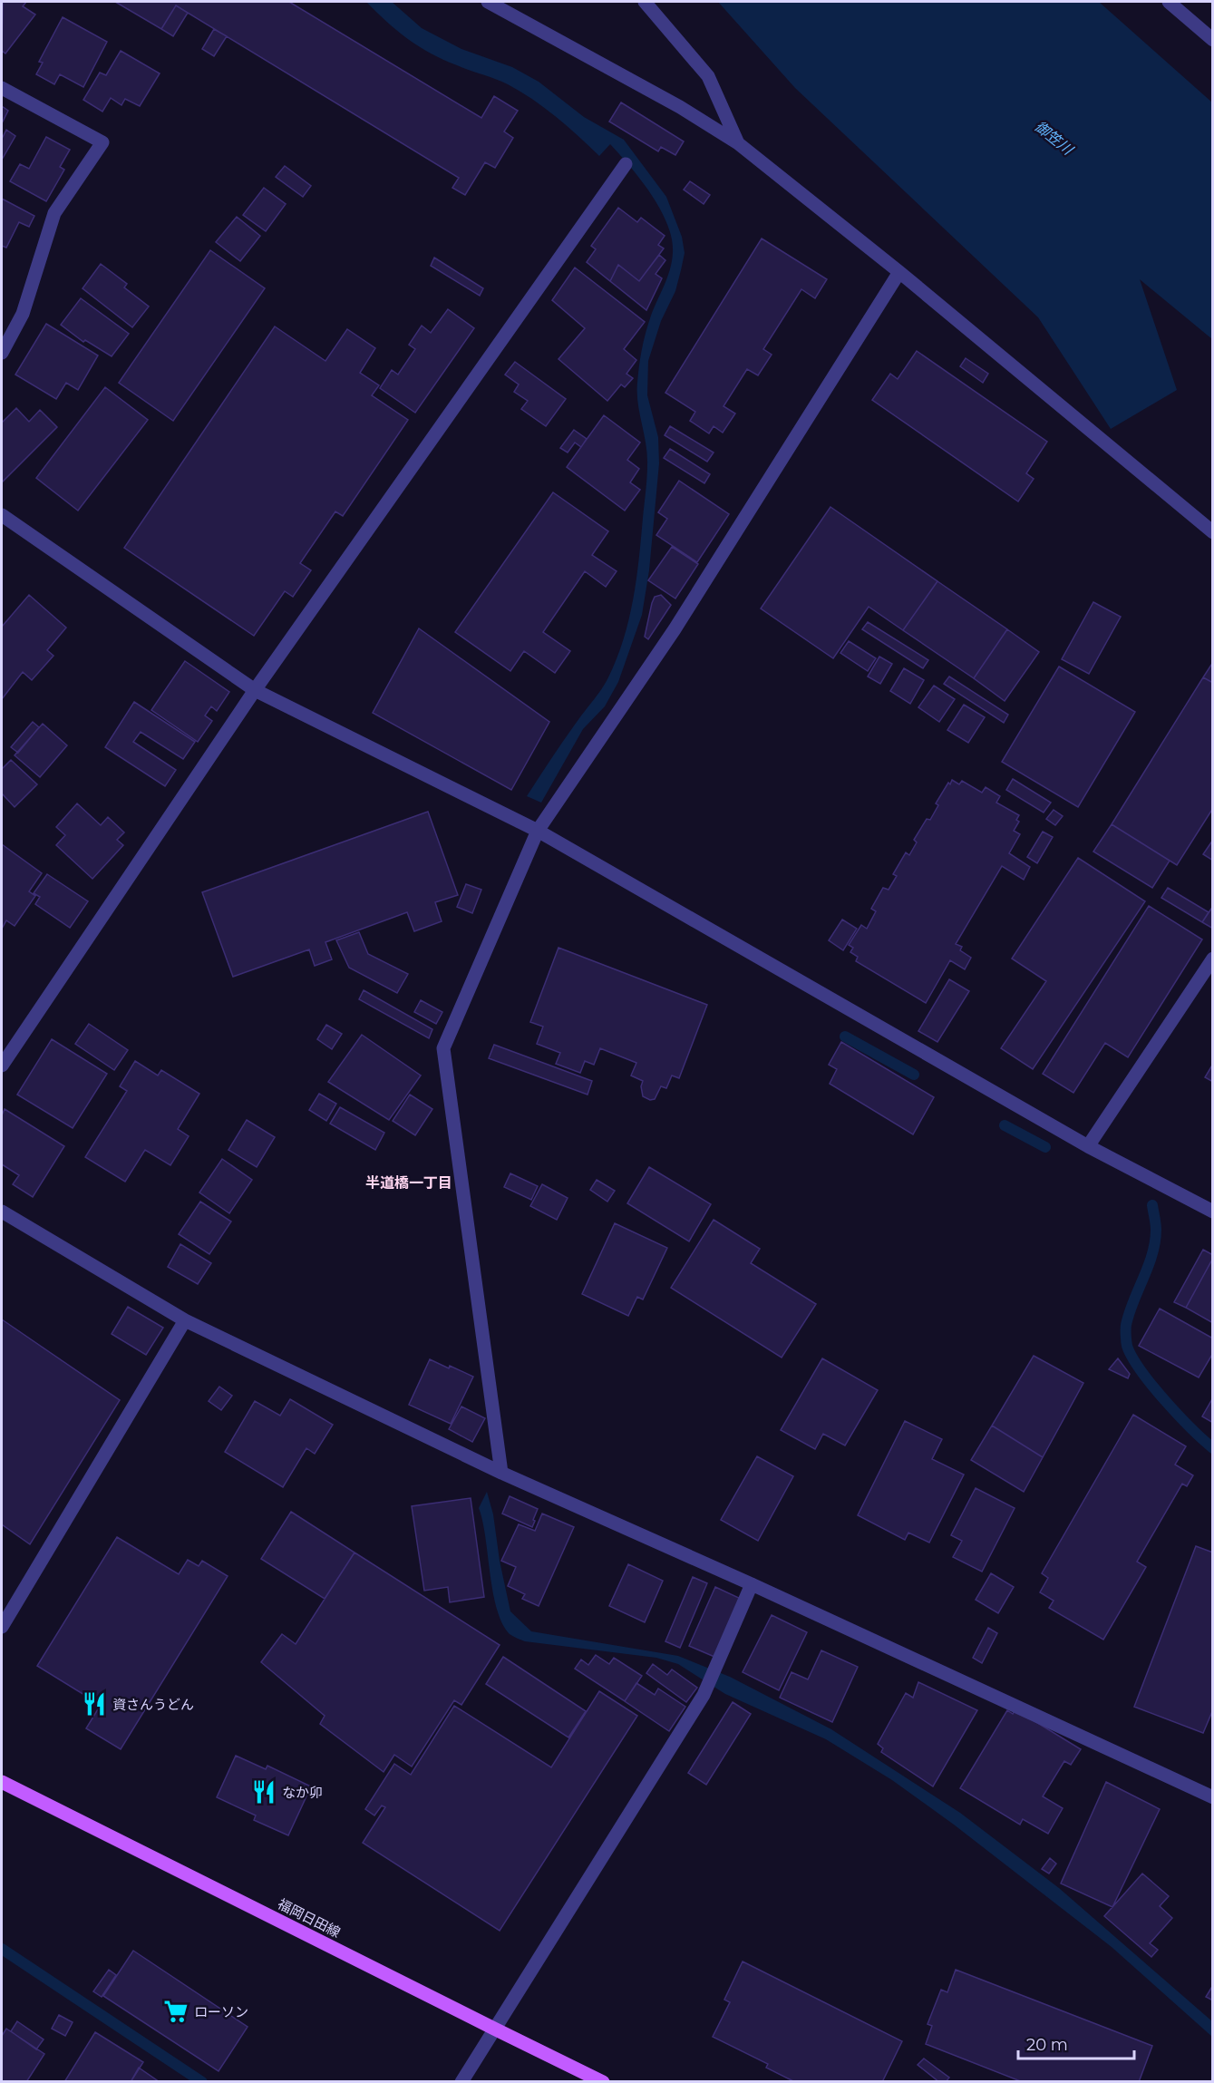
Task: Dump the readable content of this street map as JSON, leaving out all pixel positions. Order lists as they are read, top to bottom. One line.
{"streets":{"main road":["福岡日田線"]},"districts":["半道橋一丁目"],"water":["御笠川"],"places":{"restaurant":["資さんうどん","なか卯"],"supermarket":["ローソン"]},"scale_bar":"20 m"}
